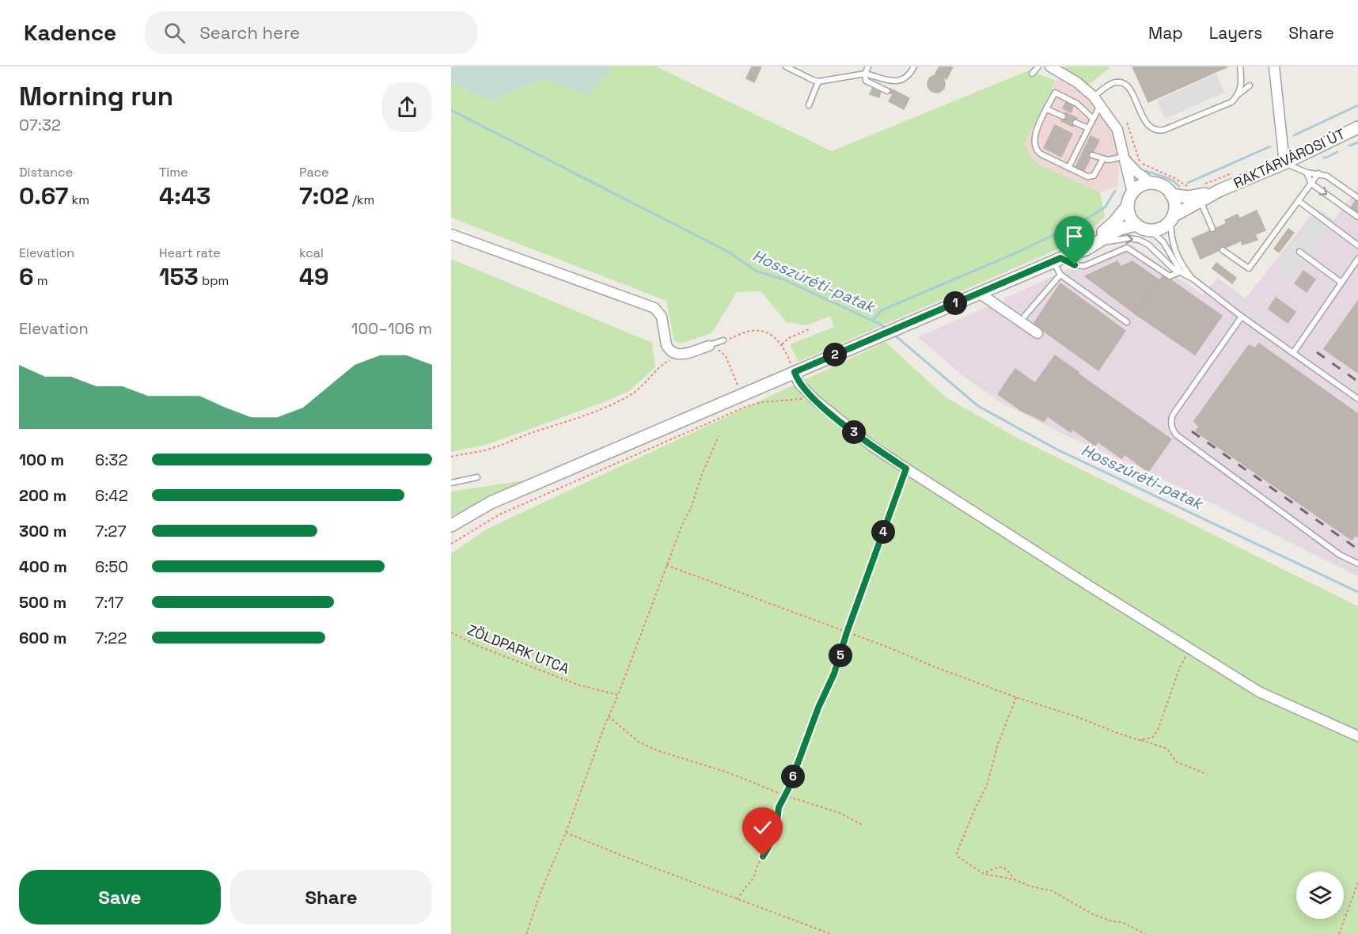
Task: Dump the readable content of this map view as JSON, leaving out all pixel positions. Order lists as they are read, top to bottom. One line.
{"streets":{"street":["RAKTÁRVÁROSI ÚT"],"path":["ZÖLDPARK UTCA"]},"water":["Hosszúréti-patak"],"page":{"header":"Kadence","search":"Search here","nav":["Map","Layers","Share"],"heading":["Morning run","07:32"],"stats":[["Distance","0.67 km"],["Time","4:43"],["Pace","7:02 /km"],["Elevation","6 m"],["Heart rate","153 bpm"],["kcal","49"]],"pins":["1","2","3","4","5","6"],"chart":["Elevation","100–106 m"],"list":[{"name":"100 m","note":"6:32"},{"name":"200 m","note":"6:42"},{"name":"300 m","note":"7:27"},{"name":"400 m","note":"6:50"},{"name":"500 m","note":"7:17"},{"name":"600 m","note":"7:22"}],"buttons":["Save","Share"]}}
